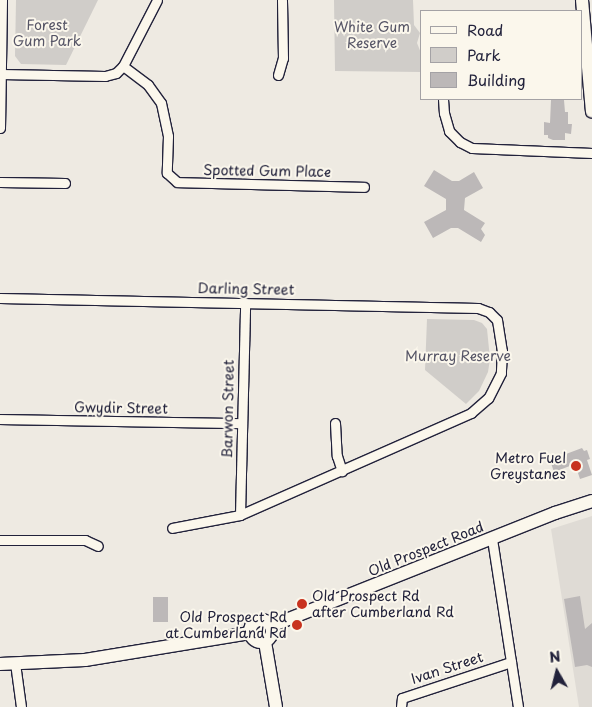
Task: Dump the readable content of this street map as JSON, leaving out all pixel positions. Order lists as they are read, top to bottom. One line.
{"streets":{"main road":["Old Prospect Road"],"street":["Spotted Gum Place","Darling Street","Gwydir Street","Barwon Street","Ivan Street"]},"crossings":[["Darling Street","Barwon Street"],["Gwydir Street","Barwon Street"]],"parks":["Forest Gum Park","White Gum Reserve","Murray Reserve"],"places":["Metro Fuel Greystanes","Old Prospect Rd after Cumberland Rd","Old Prospect Rd at Cumberland Rd"],"legend":["Road","Park","Building"],"north":"top"}
